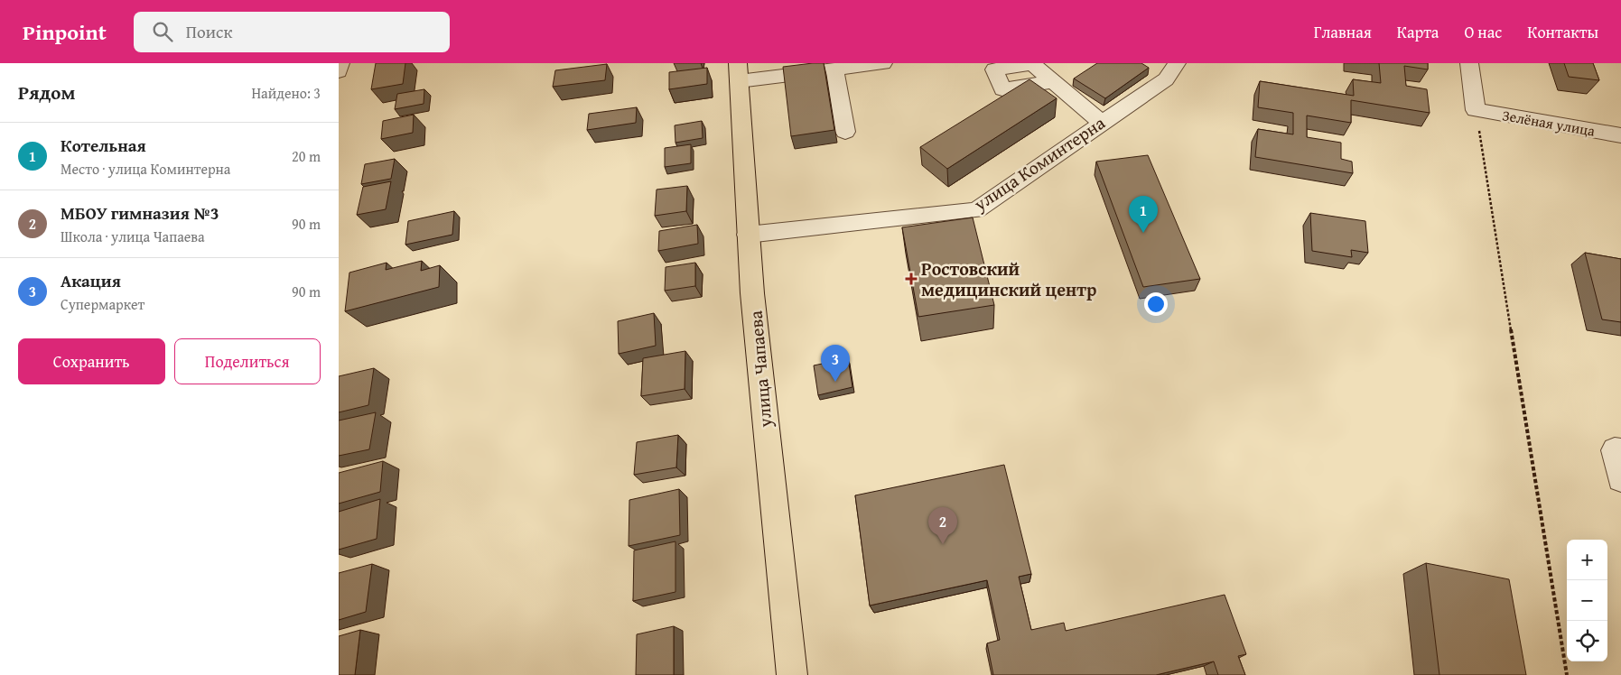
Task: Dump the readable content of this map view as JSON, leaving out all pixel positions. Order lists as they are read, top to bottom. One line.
{"streets":{"main road":["улица Чапаева"],"street":["Зелёная улица","улица Коминтерна"]},"crossings":[["улица Коминтерна","улица Чапаева"]],"places":{"health":["Ростовский медицинский центр"]},"page":{"header":"Pinpoint","search":"Поиск","nav":["Главная","Карта","О нас","Контакты"],"heading":["Рядом","Найдено: 3"],"list":[{"mark":"1","name":"Котельная","note":"Место · улица Коминтерна","value":"20 m"},{"mark":"2","name":"МБОУ гимназия №3","note":"Школа · улица Чапаева","value":"90 m"},{"mark":"3","name":"Акация","note":"Супермаркет","value":"90 m"}],"pins":["1","3","2"],"buttons":["Сохранить","Поделиться"],"map_buttons":["+","−"]}}
